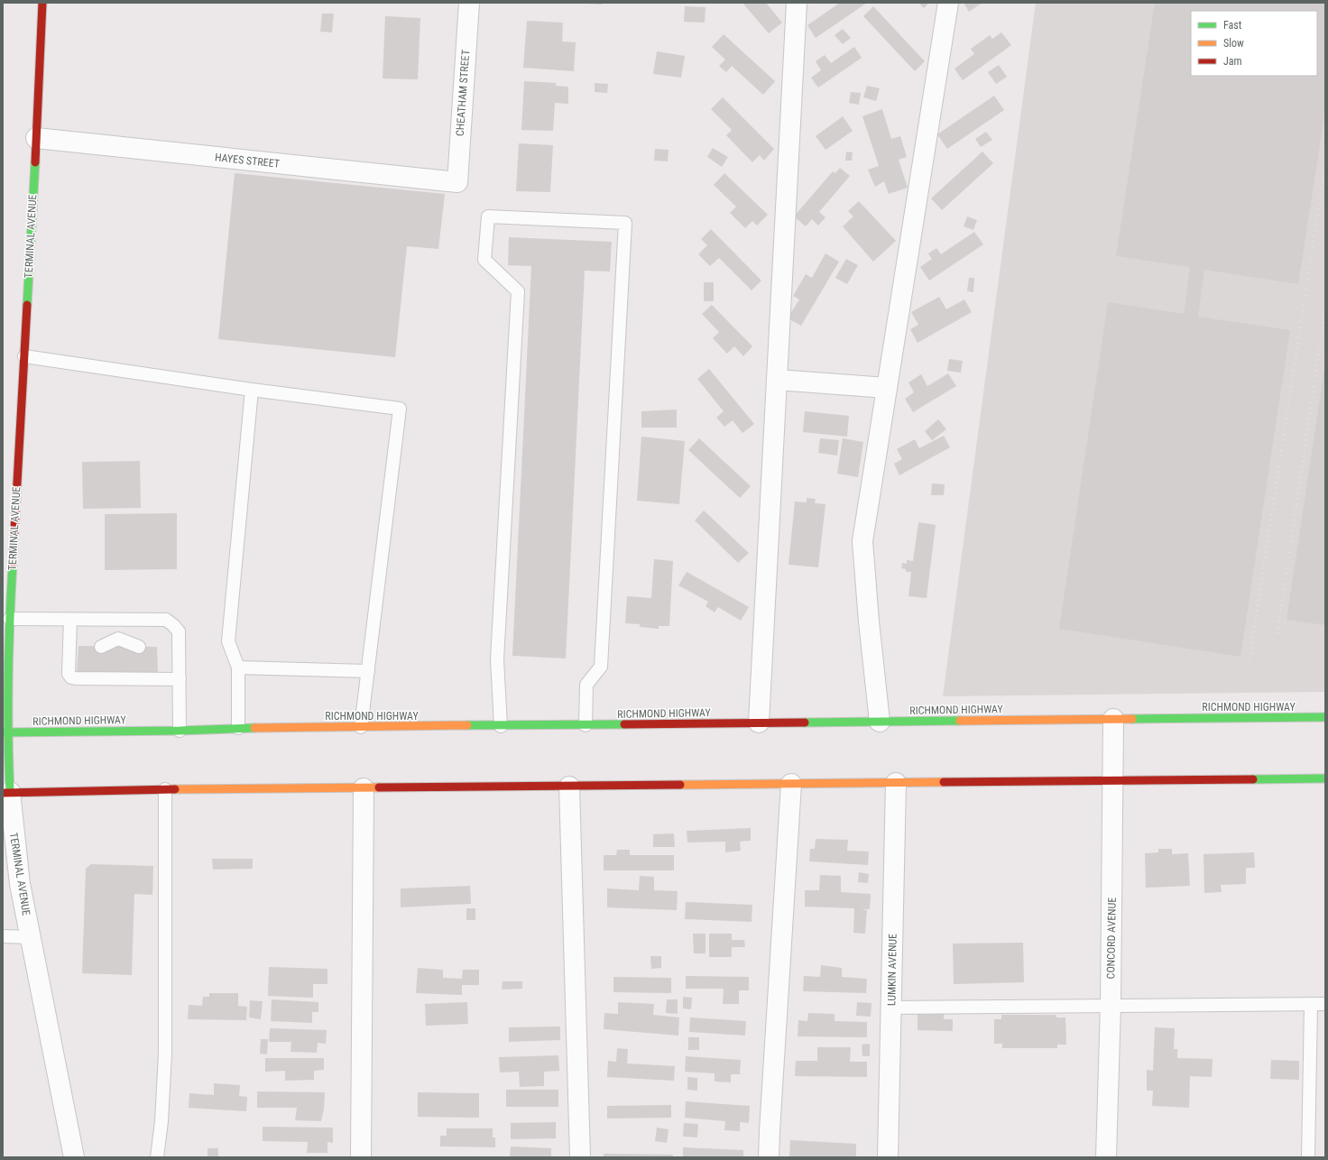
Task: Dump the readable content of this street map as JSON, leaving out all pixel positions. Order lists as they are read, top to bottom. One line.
{"streets":{"main road":["TERMINAL AVENUE","RICHMOND HIGHWAY"],"street":["CHEATHAM STREET","HAYES STREET","CONCORD AVENUE","LUMKIN AVENUE"]},"crossings":[["CHEATHAM STREET","HAYES STREET"],["HAYES STREET","TERMINAL AVENUE"],["TERMINAL AVENUE","RICHMOND HIGHWAY"],["RICHMOND HIGHWAY","CONCORD AVENUE"]],"legend":["Fast","Slow","Jam"]}
